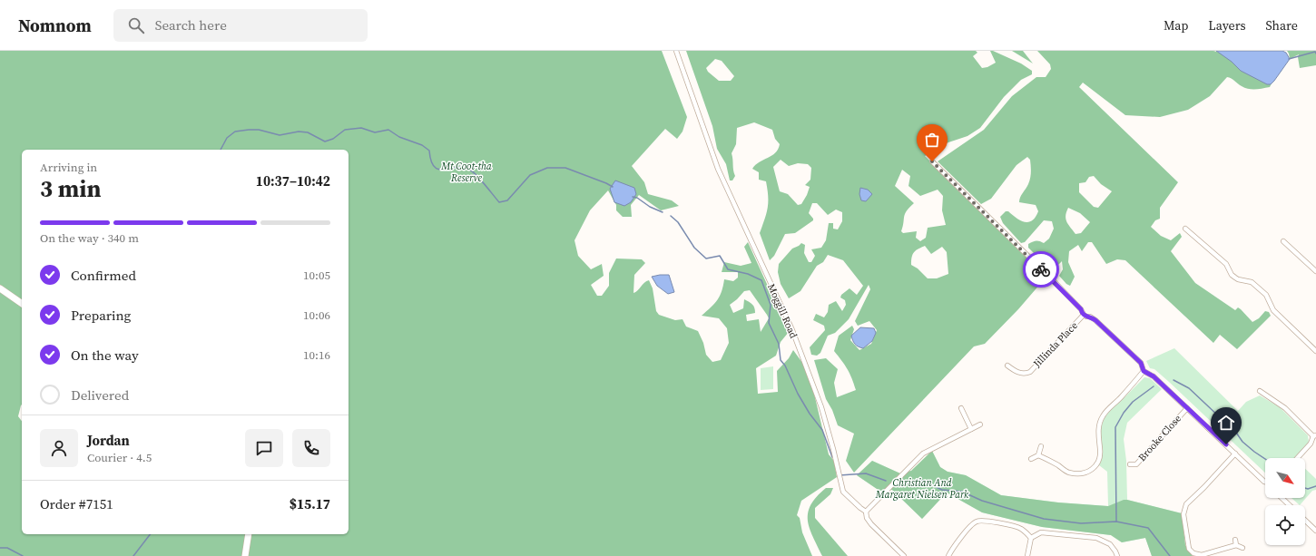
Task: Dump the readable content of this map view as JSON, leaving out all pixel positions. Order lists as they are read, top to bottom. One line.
{"streets":{"street":["Moggill Road","Jillinda Place","Brooke Close"]},"parks":["Mt Coot-tha Reserve","Christian And Margaret Nielsen Park"],"north":"bottom right","page":{"header":"Nomnom","search":"Search here","nav":["Map","Layers","Share"],"heading":["3 min","Arriving in","10:37–10:42"],"panel":["Jordan","Courier · 4.5","Order #7151","$15.17"],"bar":"On the way · 340 m","list":[["Confirmed","10:05"],["Preparing","10:06"],["On the way","10:16"],"Delivered"]}}
